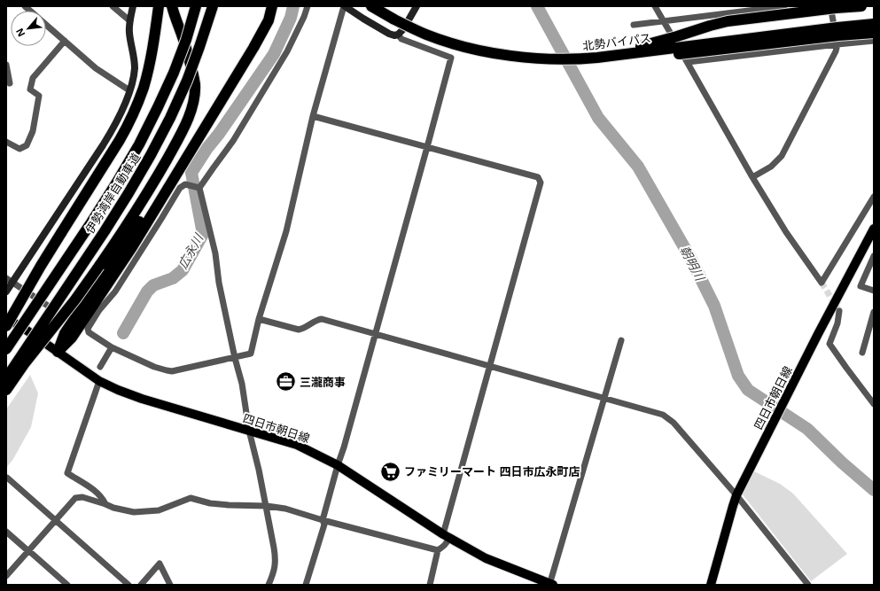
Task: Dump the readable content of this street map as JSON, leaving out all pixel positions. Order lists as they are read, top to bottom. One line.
{"streets":{"highway":["北勢バイパス","伊勢湾岸自動車道"],"main road":["四日市朝日線"]},"water":["広永川","朝明川"],"places":{"office":["三瀧商事"],"supermarket":["ファミリーマート 四日市広永町店"]},"north":"bottom left"}
